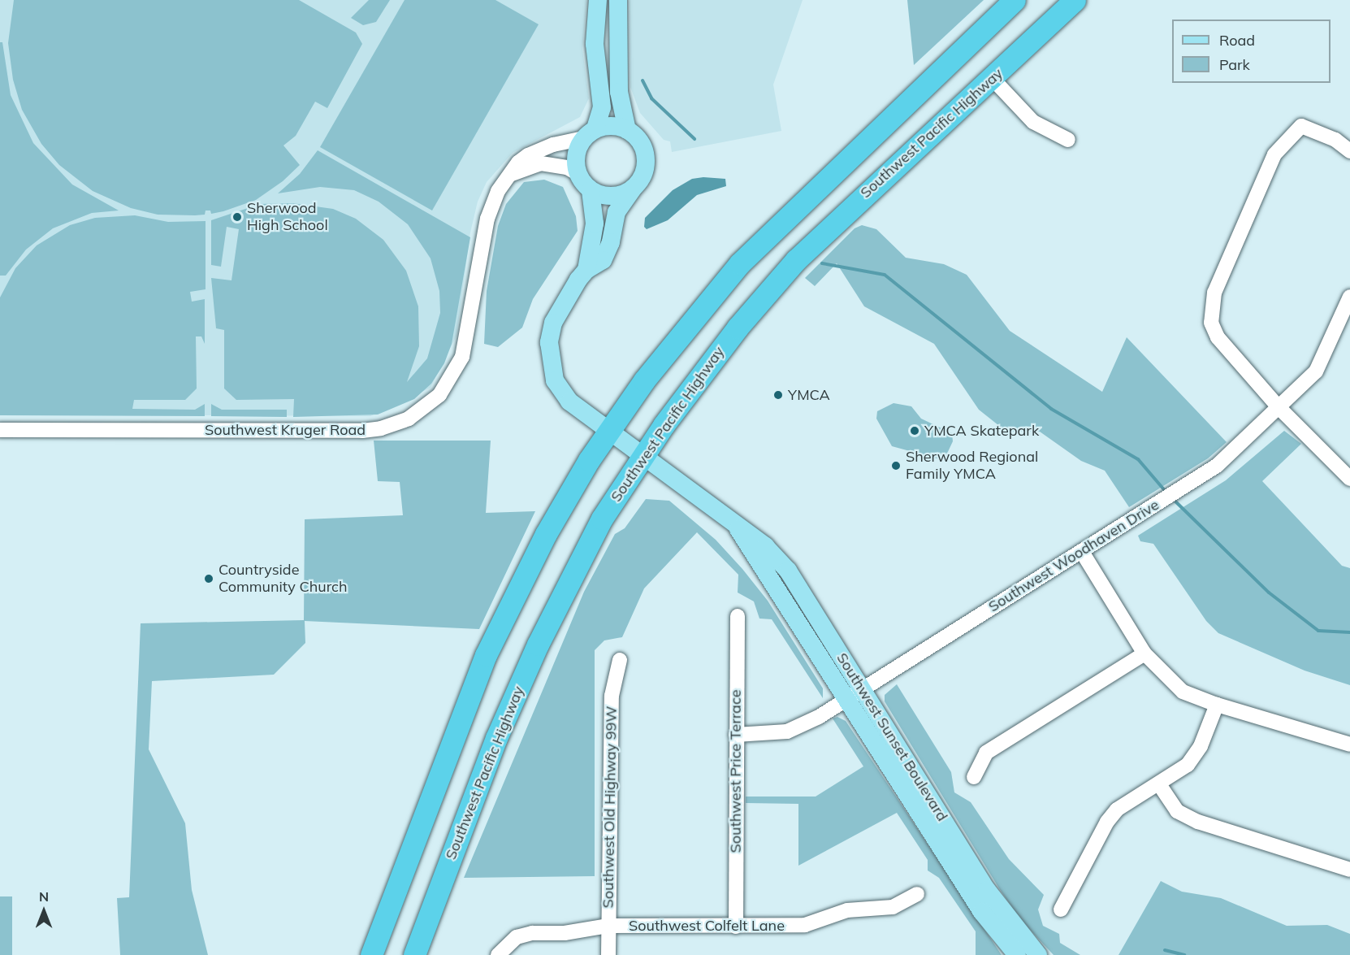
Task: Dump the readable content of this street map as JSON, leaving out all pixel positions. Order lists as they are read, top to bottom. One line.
{"streets":{"highway":["Southwest Pacific Highway"],"main road":["Southwest Sunset Boulevard"],"street":["Southwest Kruger Road","Southwest Woodhaven Drive","Southwest Price Terrace","Southwest Old Highway 99W","Southwest Colfelt Lane"]},"crossings":[["Southwest Pacific Highway","Southwest Sunset Boulevard"],["Southwest Woodhaven Drive","Southwest Sunset Boulevard"],["Southwest Woodhaven Drive","Southwest Price Terrace"],["Southwest Price Terrace","Southwest Colfelt Lane"],["Southwest Old Highway 99W","Southwest Colfelt Lane"]],"places":["Sherwood High School","YMCA","YMCA Skatepark","Sherwood Regional Family YMCA","Countryside Community Church"],"legend":["Road","Park"],"north":"top"}
